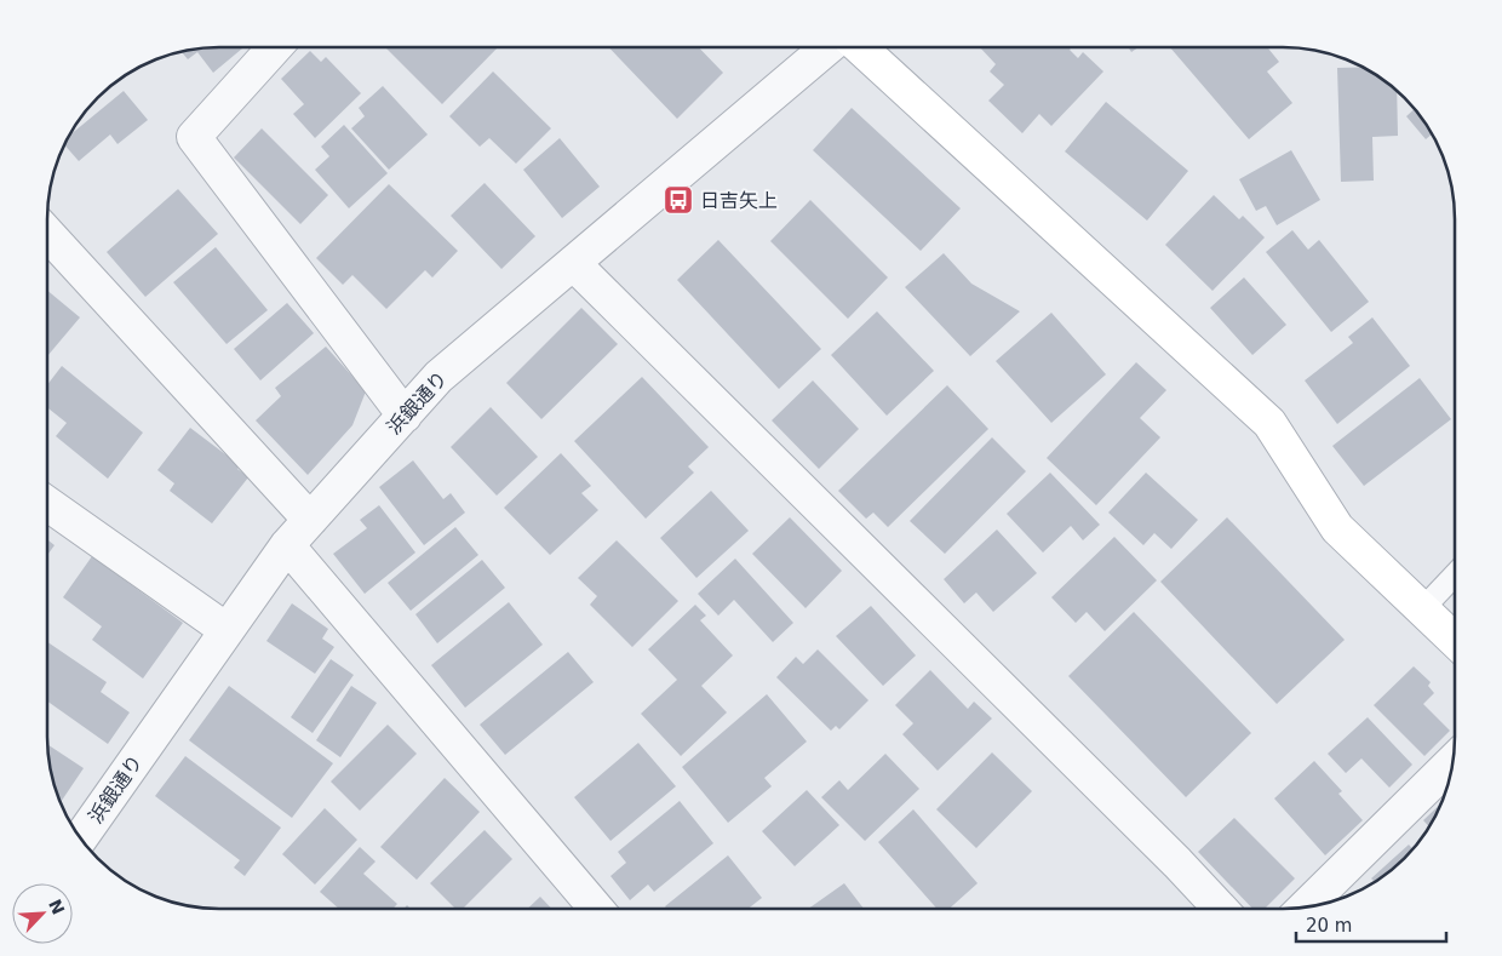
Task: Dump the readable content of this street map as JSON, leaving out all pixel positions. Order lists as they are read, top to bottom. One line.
{"streets":{"street":["浜銀通り"]},"places":{"bus stop":["日吉矢上"]},"scale_bar":"20 m","north":"top right"}
